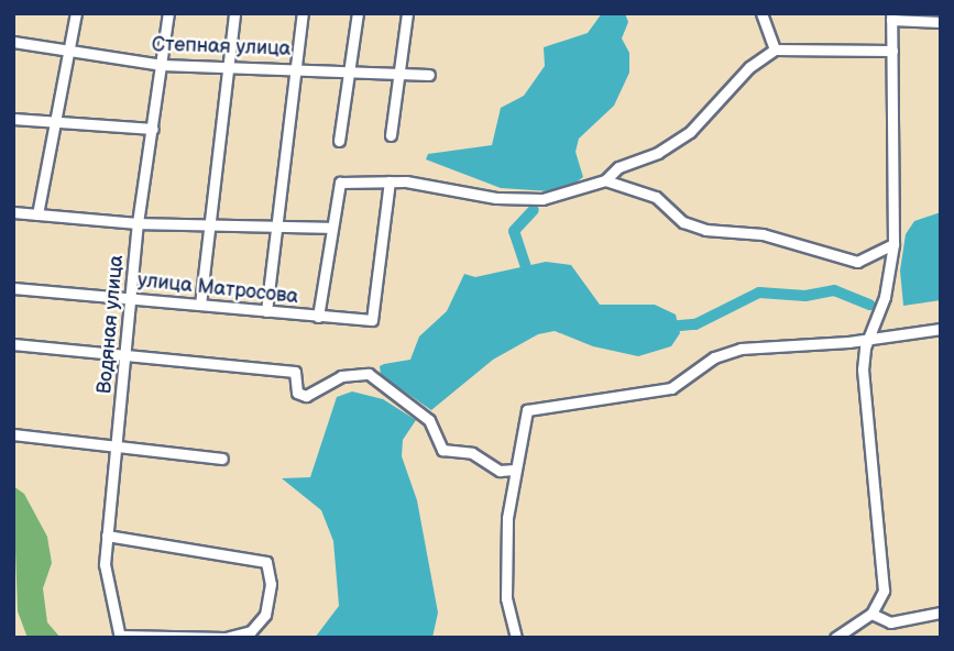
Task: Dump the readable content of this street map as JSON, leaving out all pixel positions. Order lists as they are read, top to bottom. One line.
{"streets":{"street":["Степная улица","улица Матросова","Водяная улица"]},"crossings":[["Степная улица","Водяная улица"],["улица Матросова","Водяная улица"]]}
